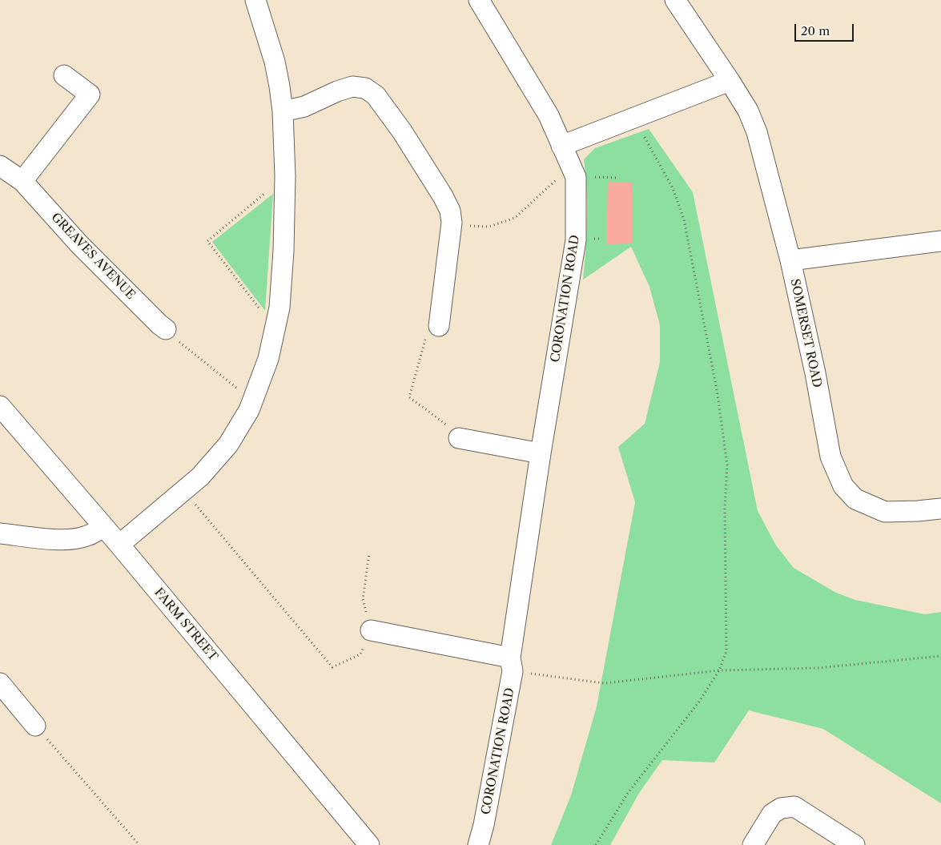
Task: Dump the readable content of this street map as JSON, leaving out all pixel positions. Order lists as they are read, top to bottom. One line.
{"streets":{"street":["GREAVES AVENUE","CORONATION ROAD","SOMERSET ROAD","FARM STREET"]},"scale_bar":"20 m"}
